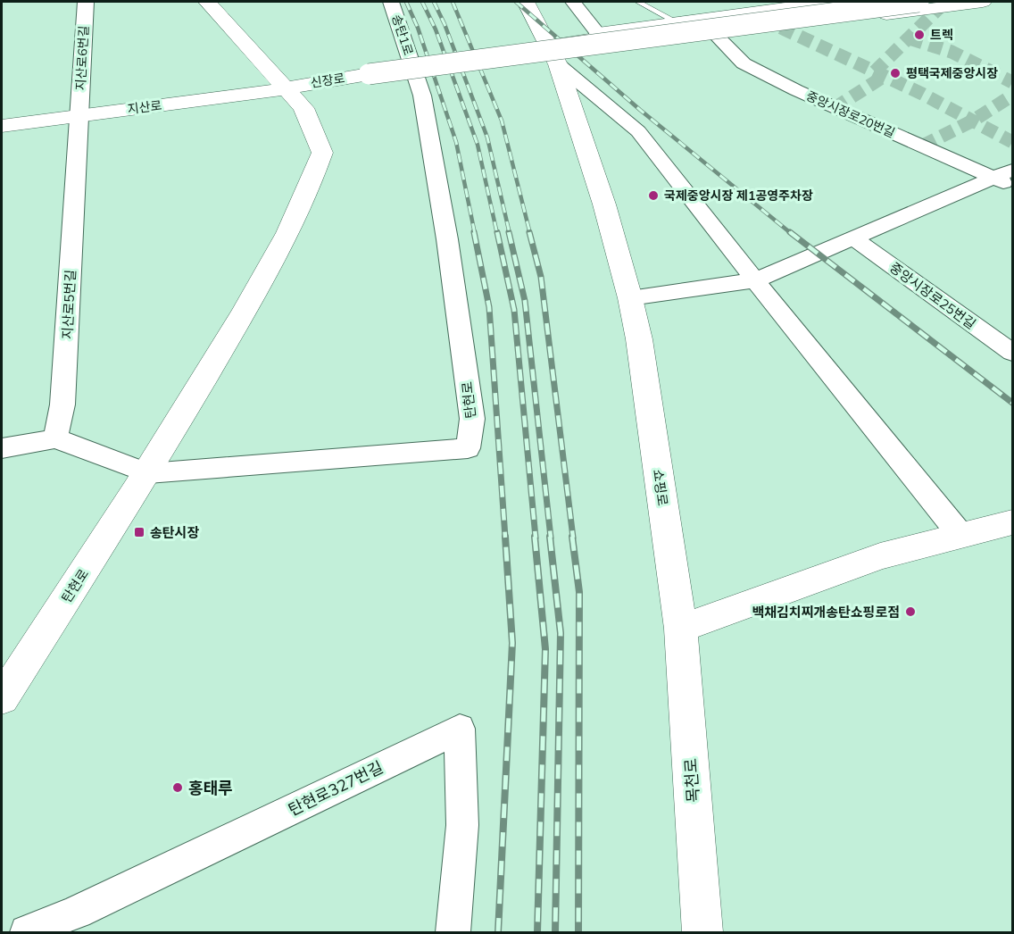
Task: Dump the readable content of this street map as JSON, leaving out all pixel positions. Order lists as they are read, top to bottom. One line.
{"streets":{"street":["송탄1로","지산로6번길","신장로","지산로","중앙시장로20번길","중앙시장로25번길","지산로5번길","탄현로","쇼핑로","목천로","탄현로327번길"]},"crossings":[["송탄1로","탄현로"],["지산로6번길","지산로"],["지산로6번길","지산로5번길"],["신장로","지산로"],["신장로","탄현로"],["지산로","지산로5번길"],["지산로","탄현로"],["쇼핑로","목천로"]],"places":{"other":["트렉","평택국제중앙시장","국제중앙시장 제1공영주차장","백채김치찌개송탄쇼핑로점","홍태루"],"transit":["송탄시장"]}}
